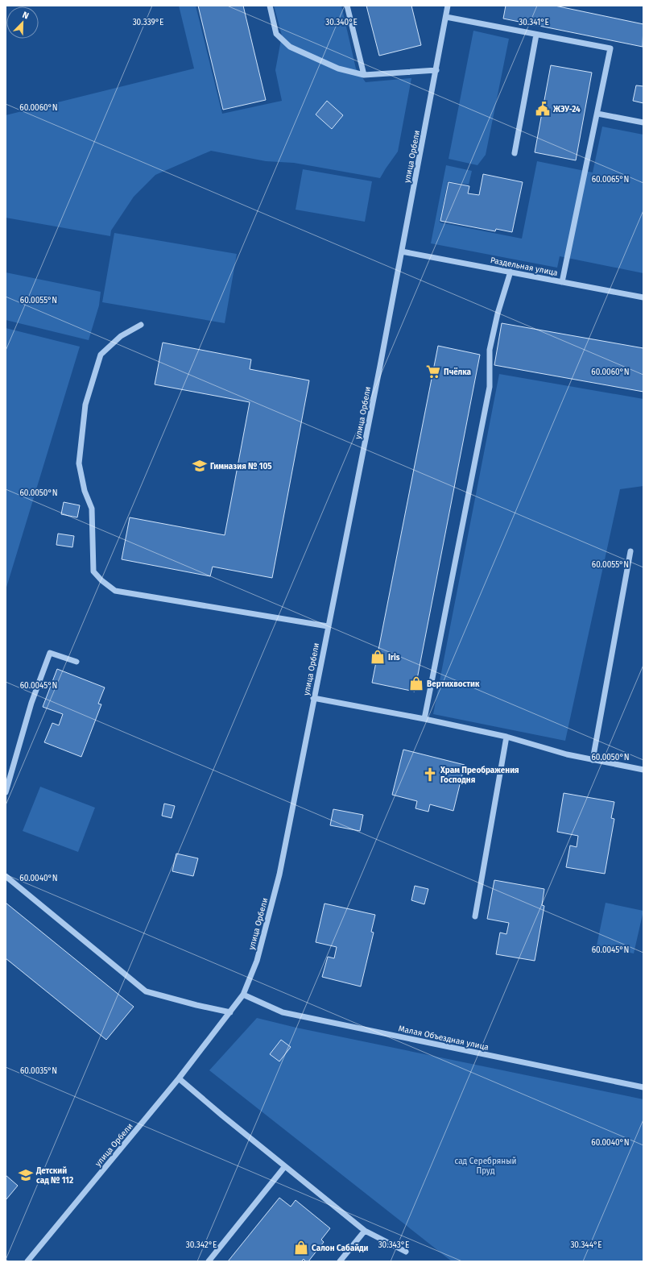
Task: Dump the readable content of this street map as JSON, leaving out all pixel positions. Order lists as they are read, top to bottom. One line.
{"streets":{"street":["улица Орбели","Раздельная улица","Малая Объездная улица"]},"crossings":[["улица Орбели","Раздельная улица"],["улица Орбели","Малая Объездная улица"]],"parks":["сад Серебряный Пруд"],"places":{"public building":["ЖЭУ-24"],"supermarket":["Пчёлка"],"school or university":["Гимназия № 105","Детский сад № 112"],"shop":["Iris","Вертихвостик","Салон Сабайди"],"church":["Храм Преображения Господня"]},"north":"top right","coordinates":["30.339°E","30.340°E","30.341°E","60.0060°N","60.0065°N","60.0055°N","60.0050°N","60.0045°N","60.0040°N","60.0035°N","30.342°E","30.343°E","30.344°E"]}
